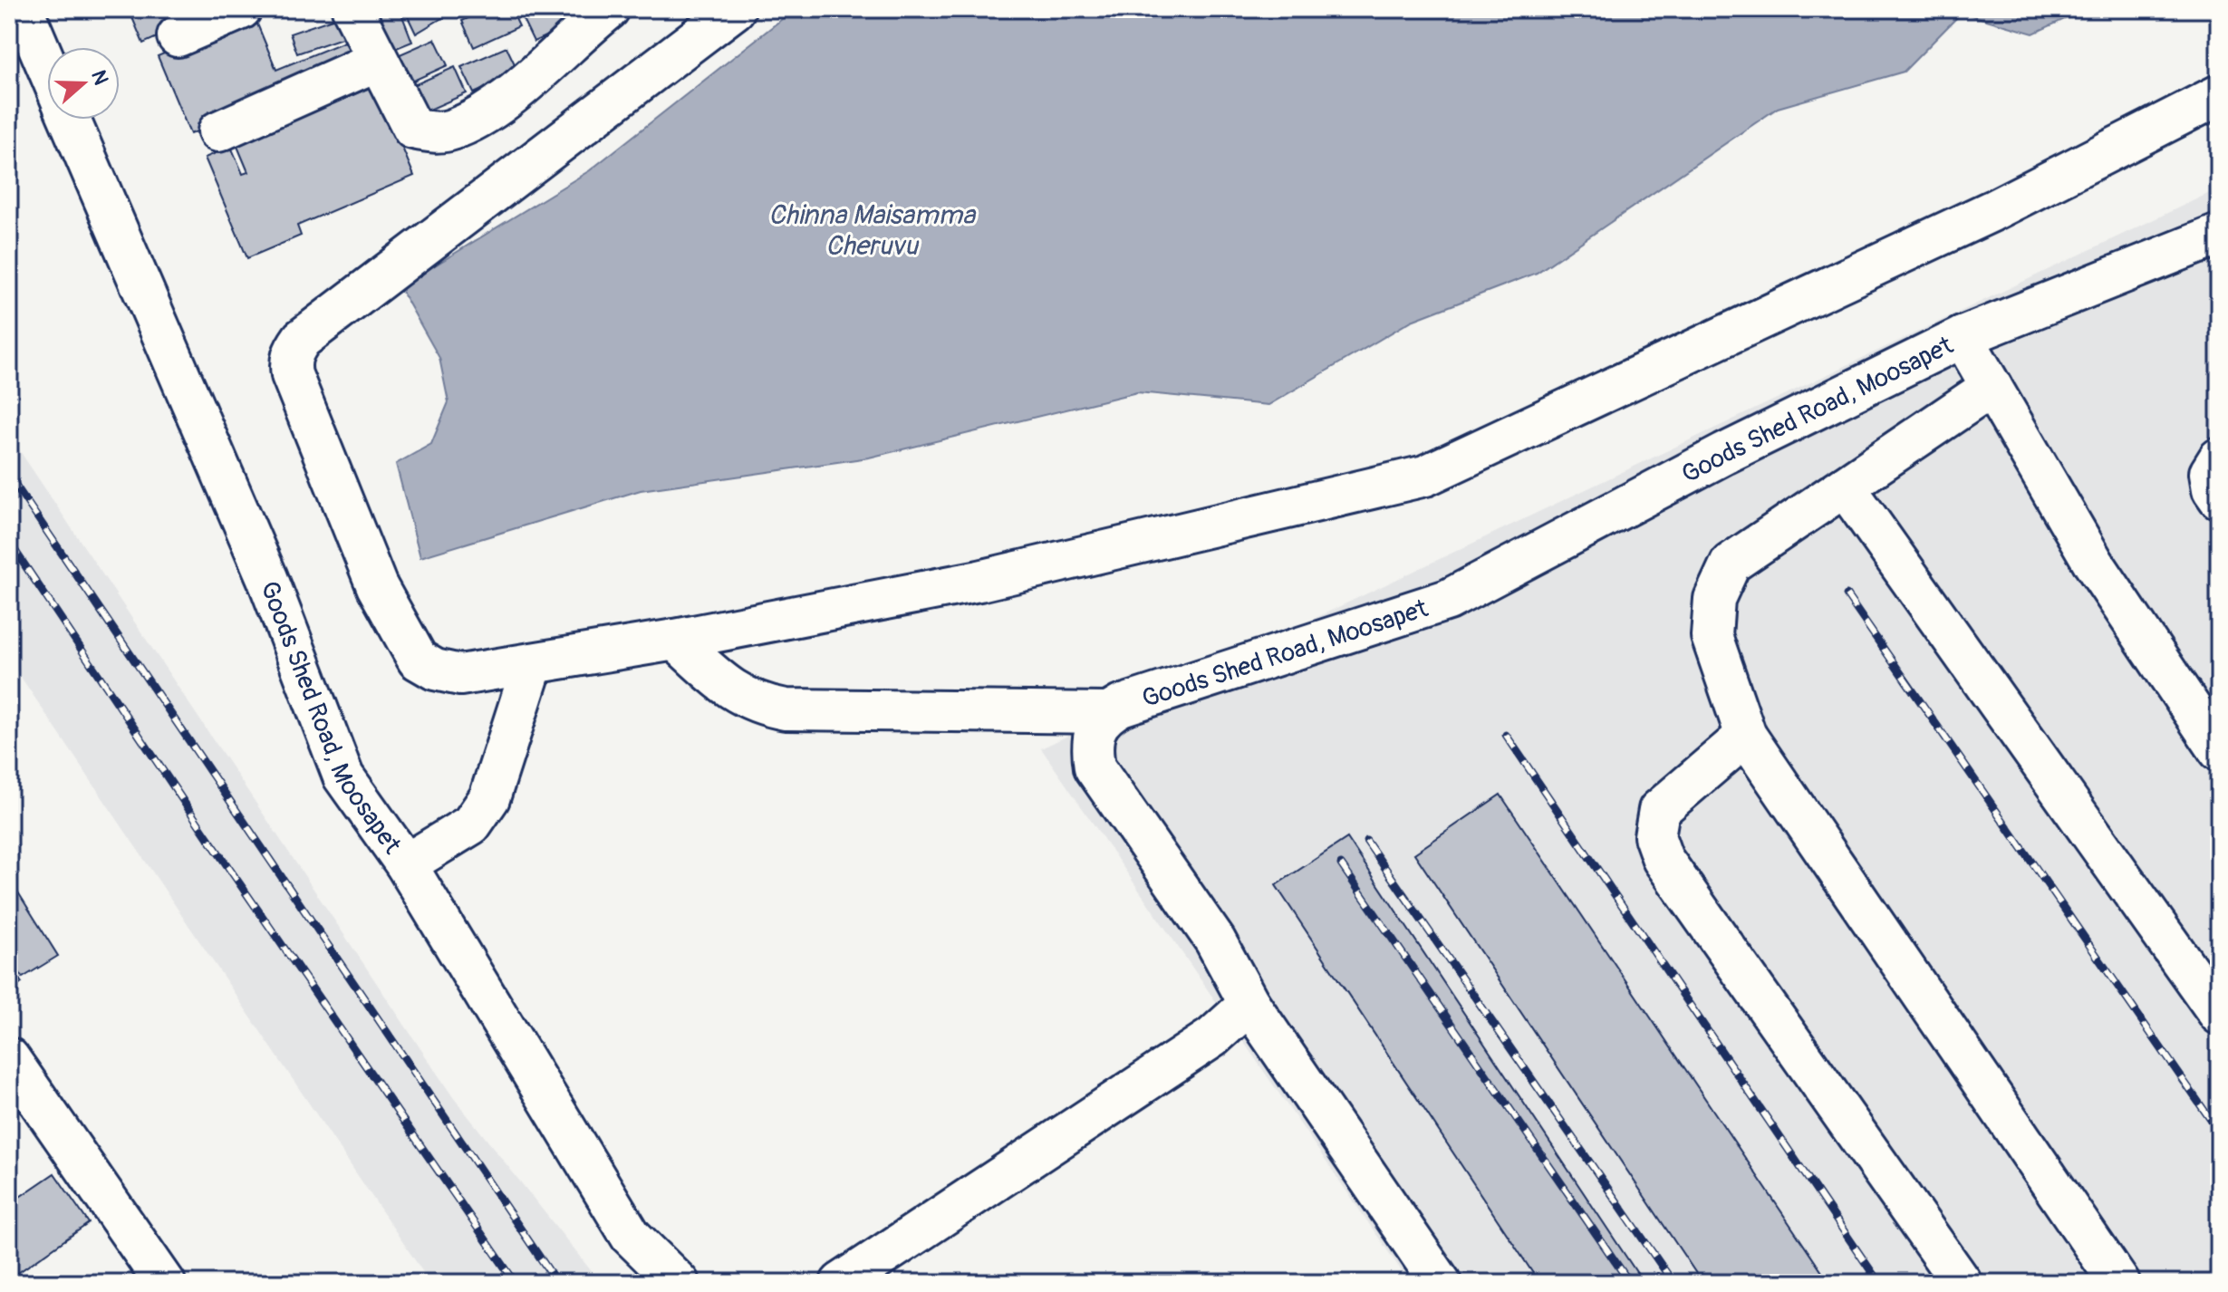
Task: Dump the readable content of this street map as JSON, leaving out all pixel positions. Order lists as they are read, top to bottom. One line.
{"streets":{"street":["Goods Shed Road, Moosapet"]},"water":["Chinna Maisamma Cheruvu"],"north":"right"}
